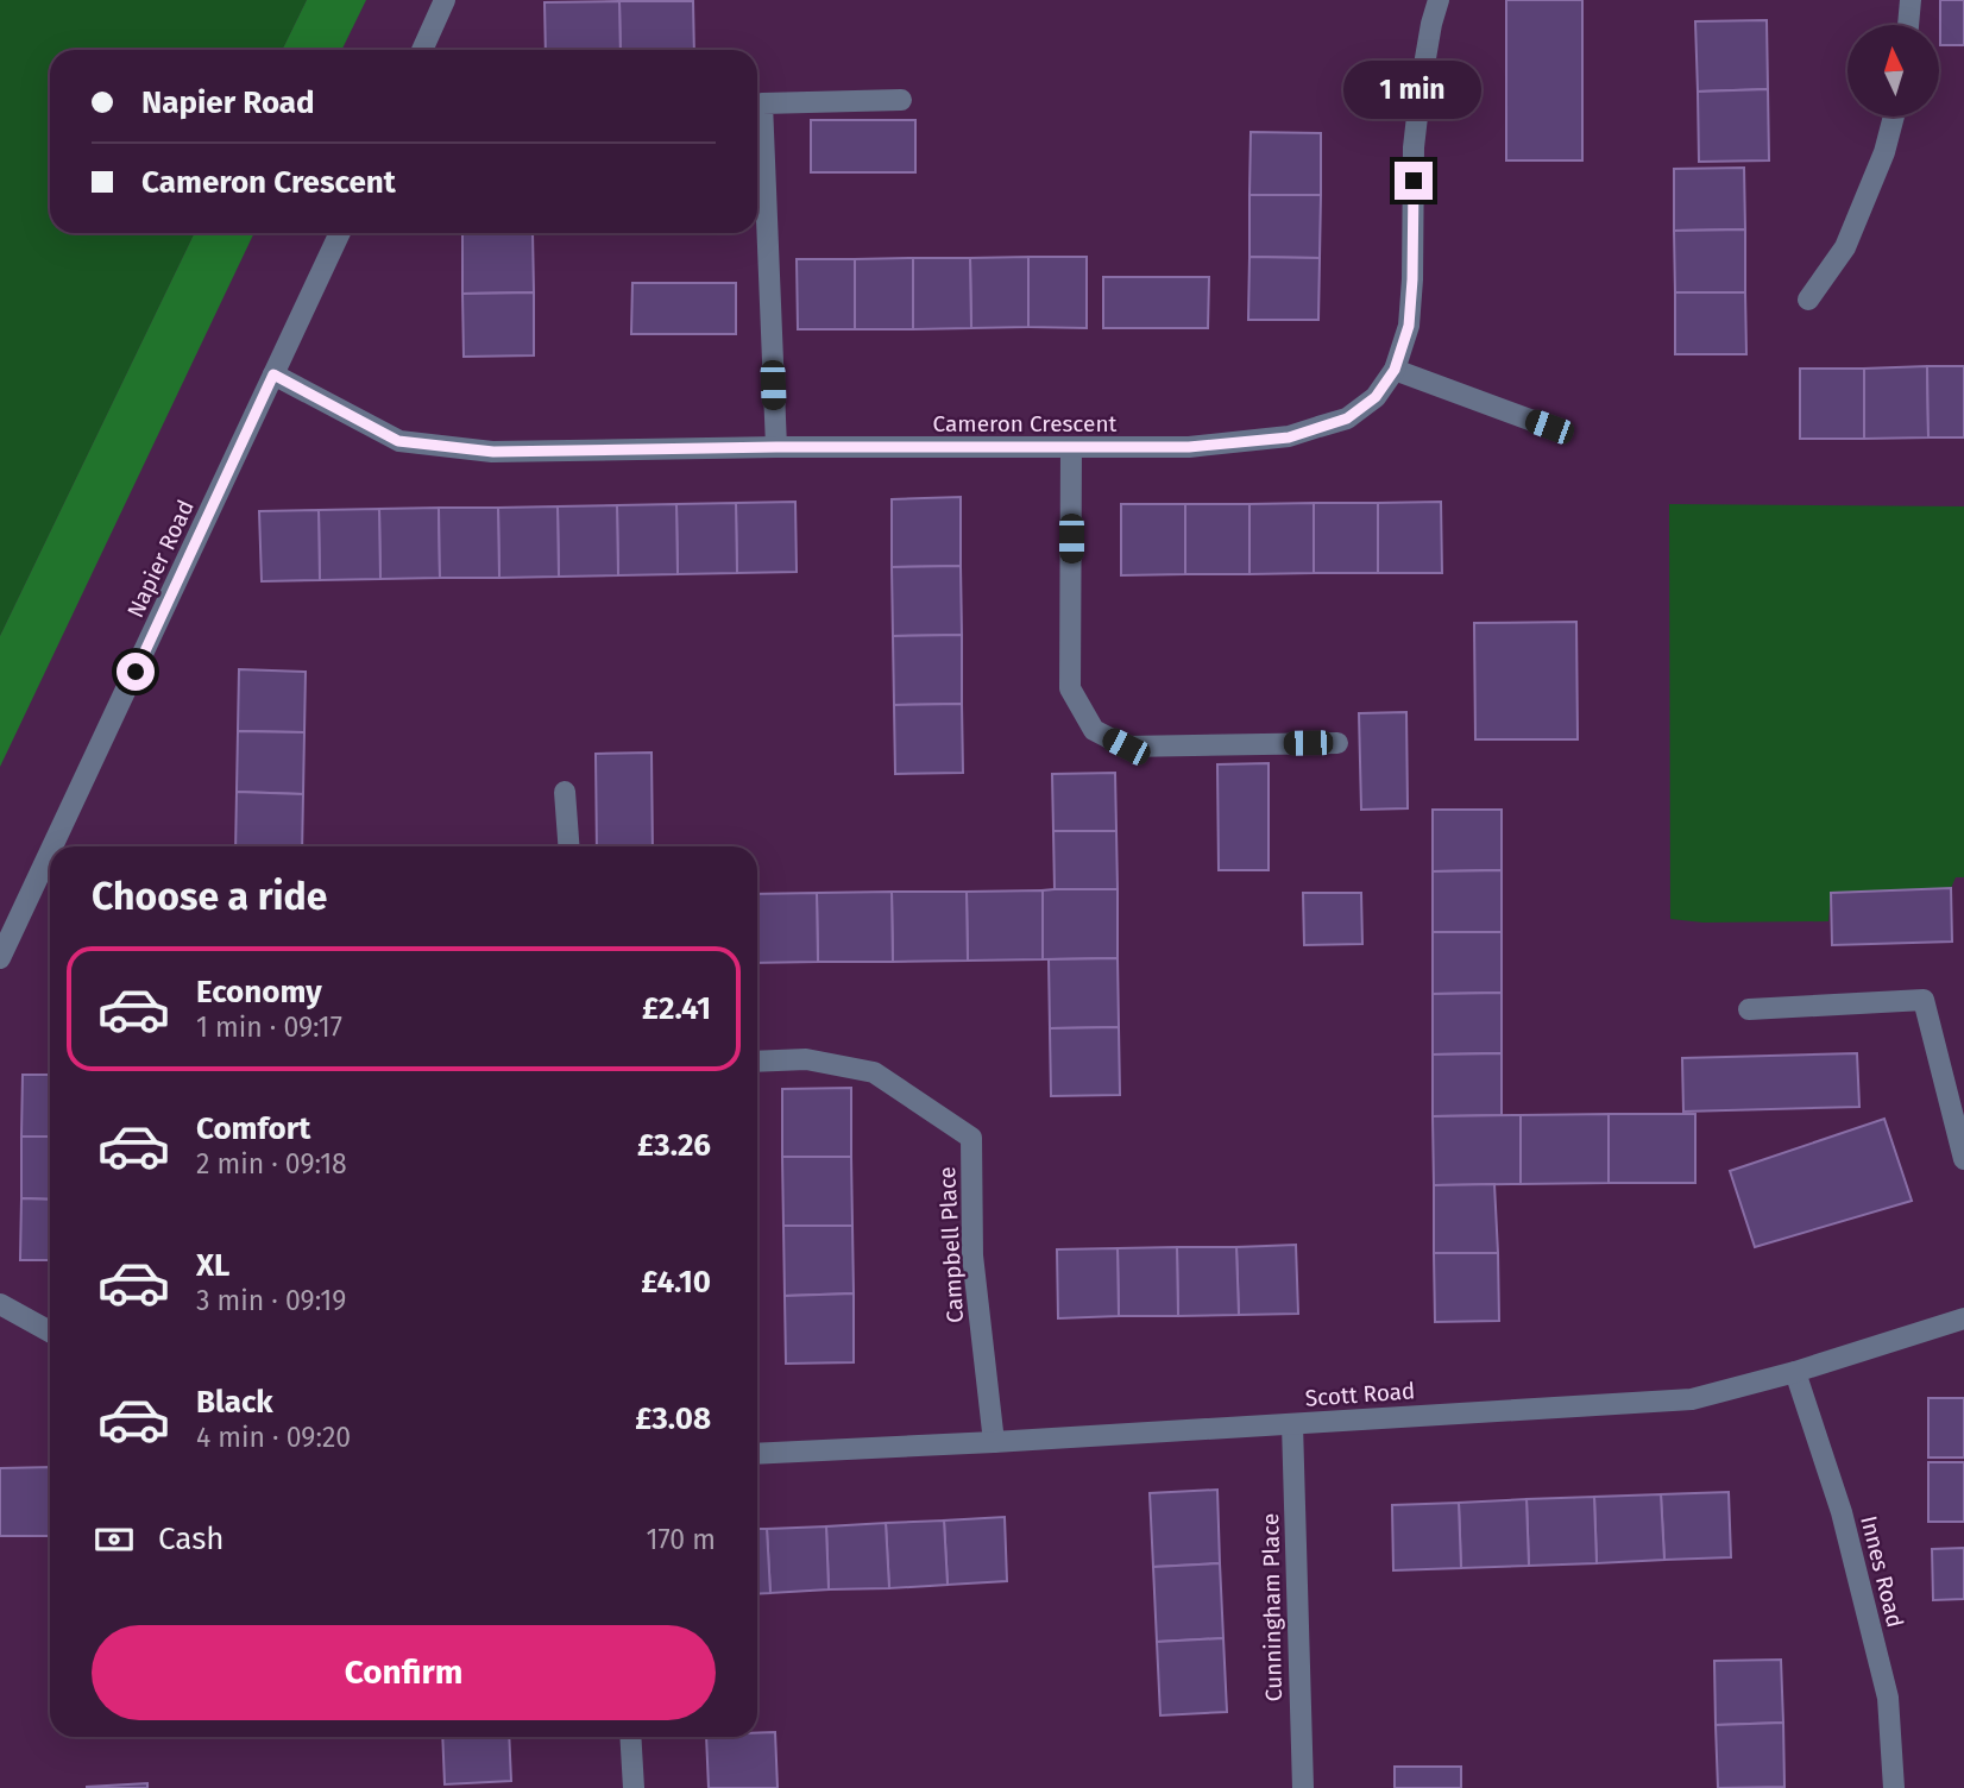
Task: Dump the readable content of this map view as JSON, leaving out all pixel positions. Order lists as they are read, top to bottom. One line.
{"streets":{"street":["Cameron Crescent","Napier Road","Campbell Place","Scott Road","Innes Road","Cunningham Place"]},"crossings":[["Cameron Crescent","Napier Road"],["Campbell Place","Scott Road"],["Scott Road","Innes Road"],["Scott Road","Cunningham Place"]],"north":"top","page":{"banner":["Napier Road","Cameron Crescent"],"bubble":"1 min","heading":"Choose a ride","list":[{"name":"Economy","note":"1 min · 09:17","value":"£2.41"},{"name":"Comfort","note":"2 min · 09:18","value":"£3.26"},{"name":"XL","note":"3 min · 09:19","value":"£4.10"},{"name":"Black","note":"4 min · 09:20","value":"£3.08"}],"pay":["Cash","170 m"],"buttons":"Confirm"}}
